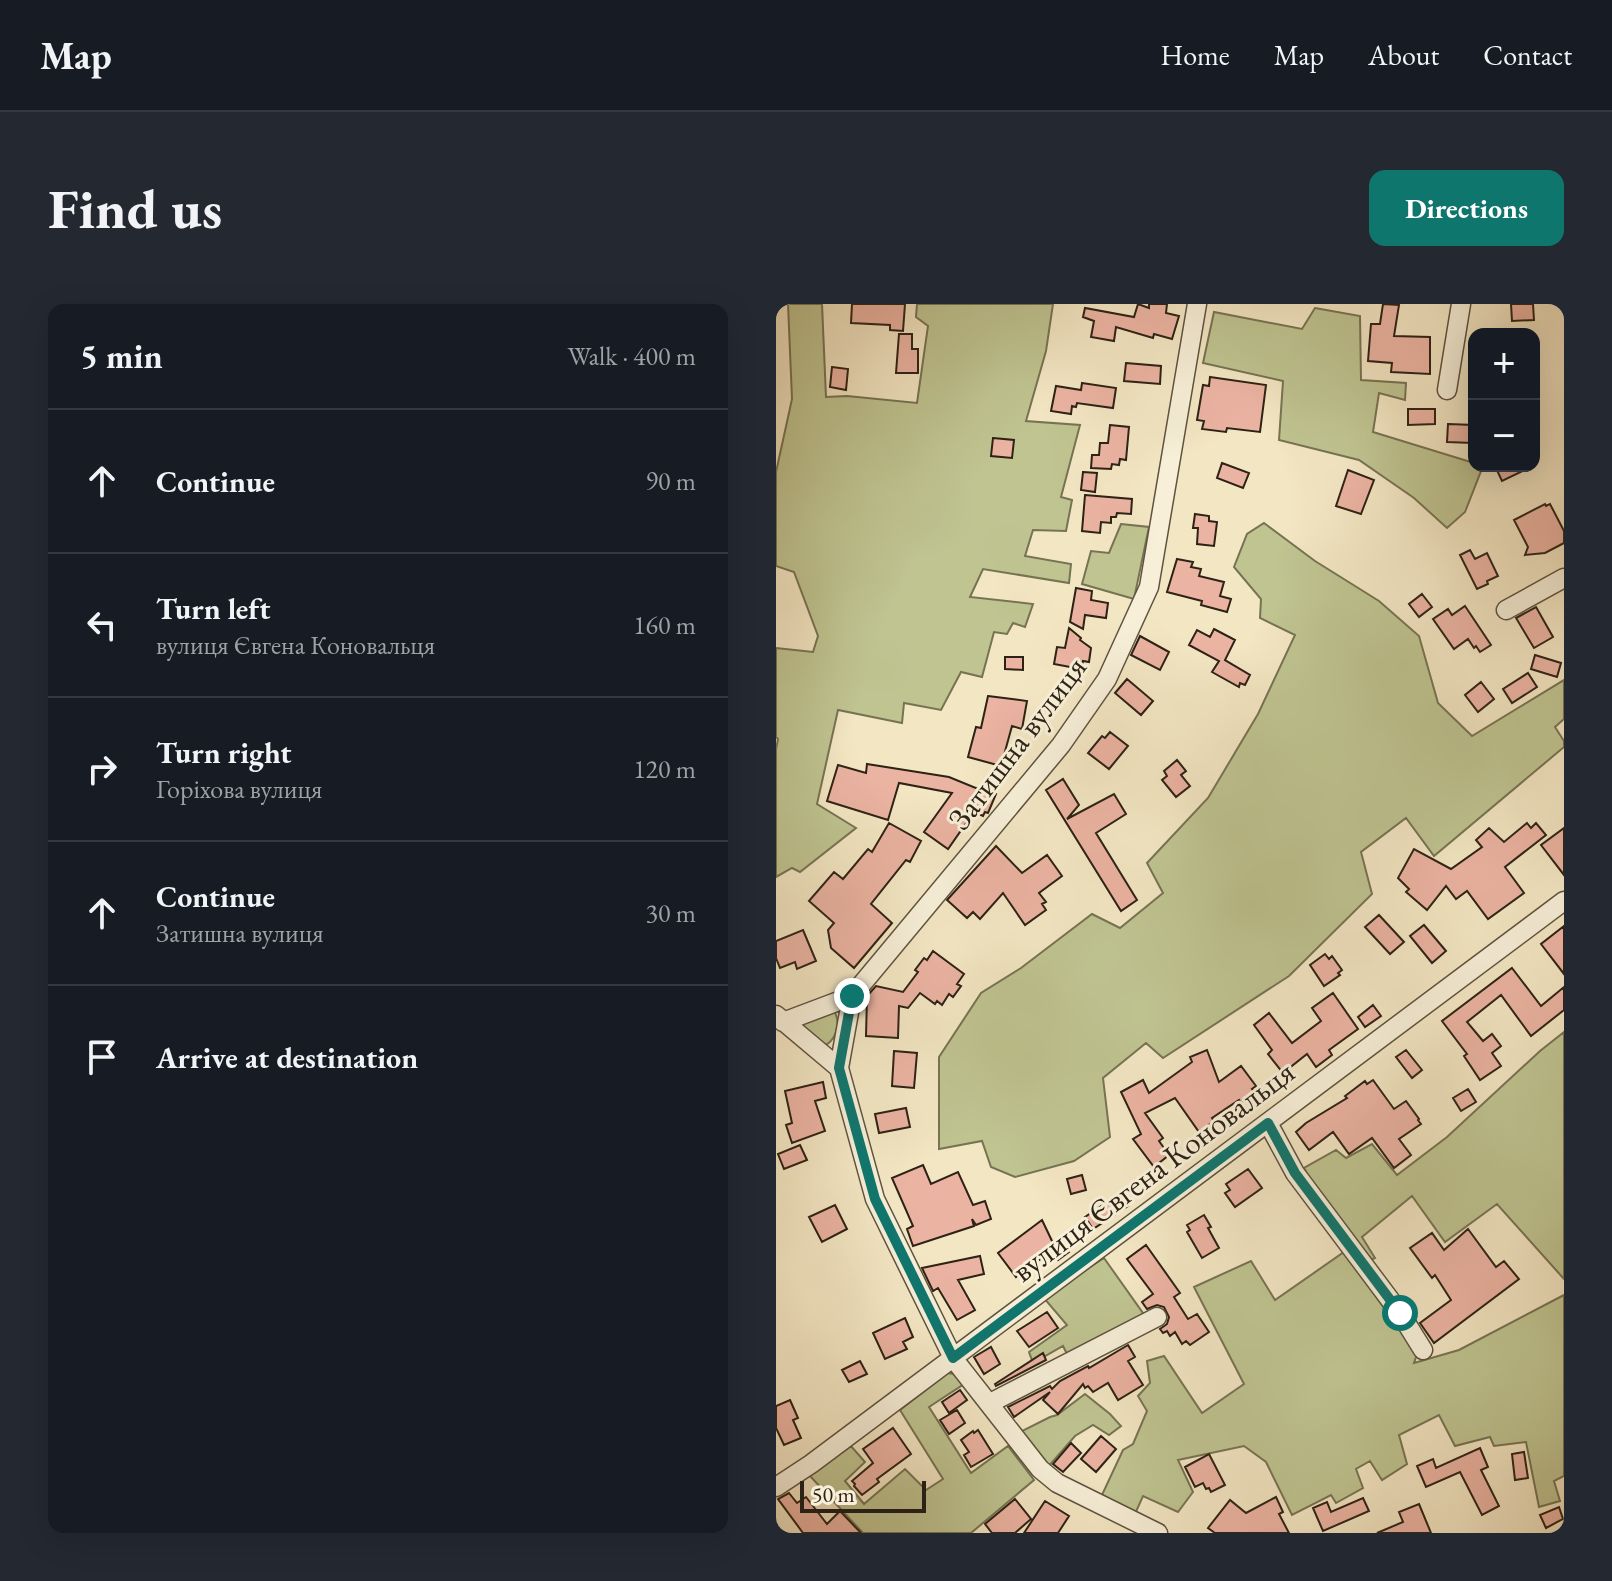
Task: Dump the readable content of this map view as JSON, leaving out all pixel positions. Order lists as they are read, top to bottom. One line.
{"streets":{"street":["Затишна вулиця","вулиця Євгена Коновальця"]},"scale_bar":"50 m","page":{"header":"Map","nav":["Home","Map","About","Contact"],"buttons":"Directions","title":"Find us","heading":["5 min","Walk · 400 m"],"map_buttons":["+","−"],"list":[["Continue","90 m"],["Turn left","вулиця Євгена Коновальця","160 m"],["Turn right","Горіхова вулиця","120 m"],["Continue","Затишна вулиця","30 m"],"Arrive at destination"],"scale":"50 m"}}
